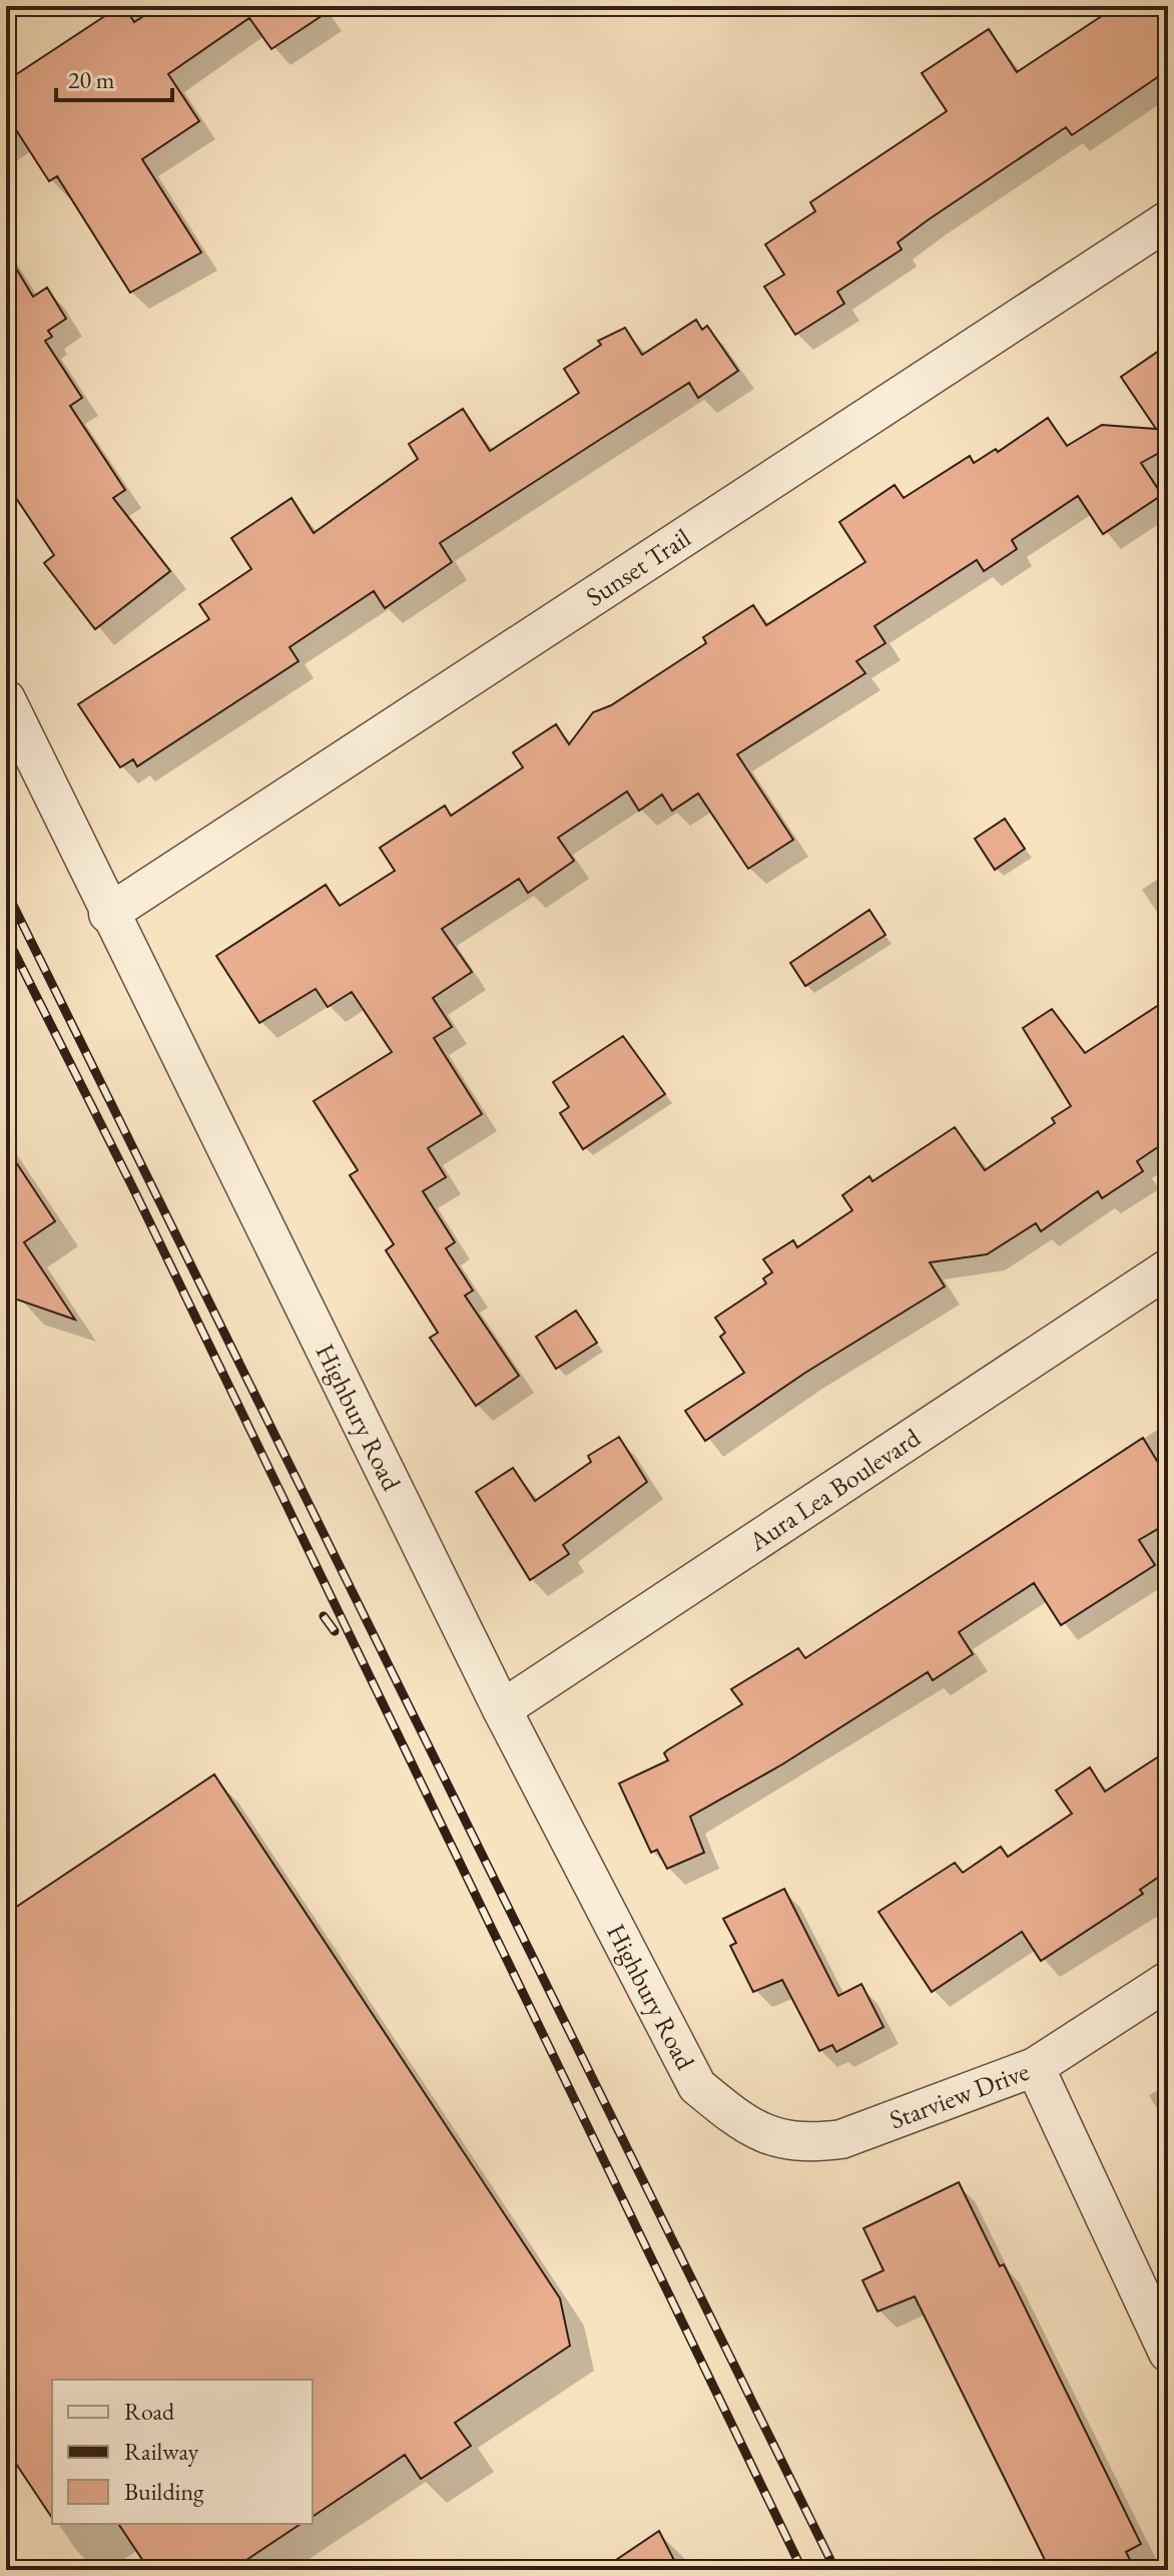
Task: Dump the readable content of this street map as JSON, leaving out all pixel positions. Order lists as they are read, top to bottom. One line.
{"streets":{"street":["Sunset Trail","Highbury Road","Aura Lea Boulevard","Starview Drive"]},"crossings":[["Sunset Trail","Highbury Road"],["Highbury Road","Aura Lea Boulevard"],["Highbury Road","Starview Drive"]],"legend":["Road","Railway","Building"],"scale_bar":"20 m"}
